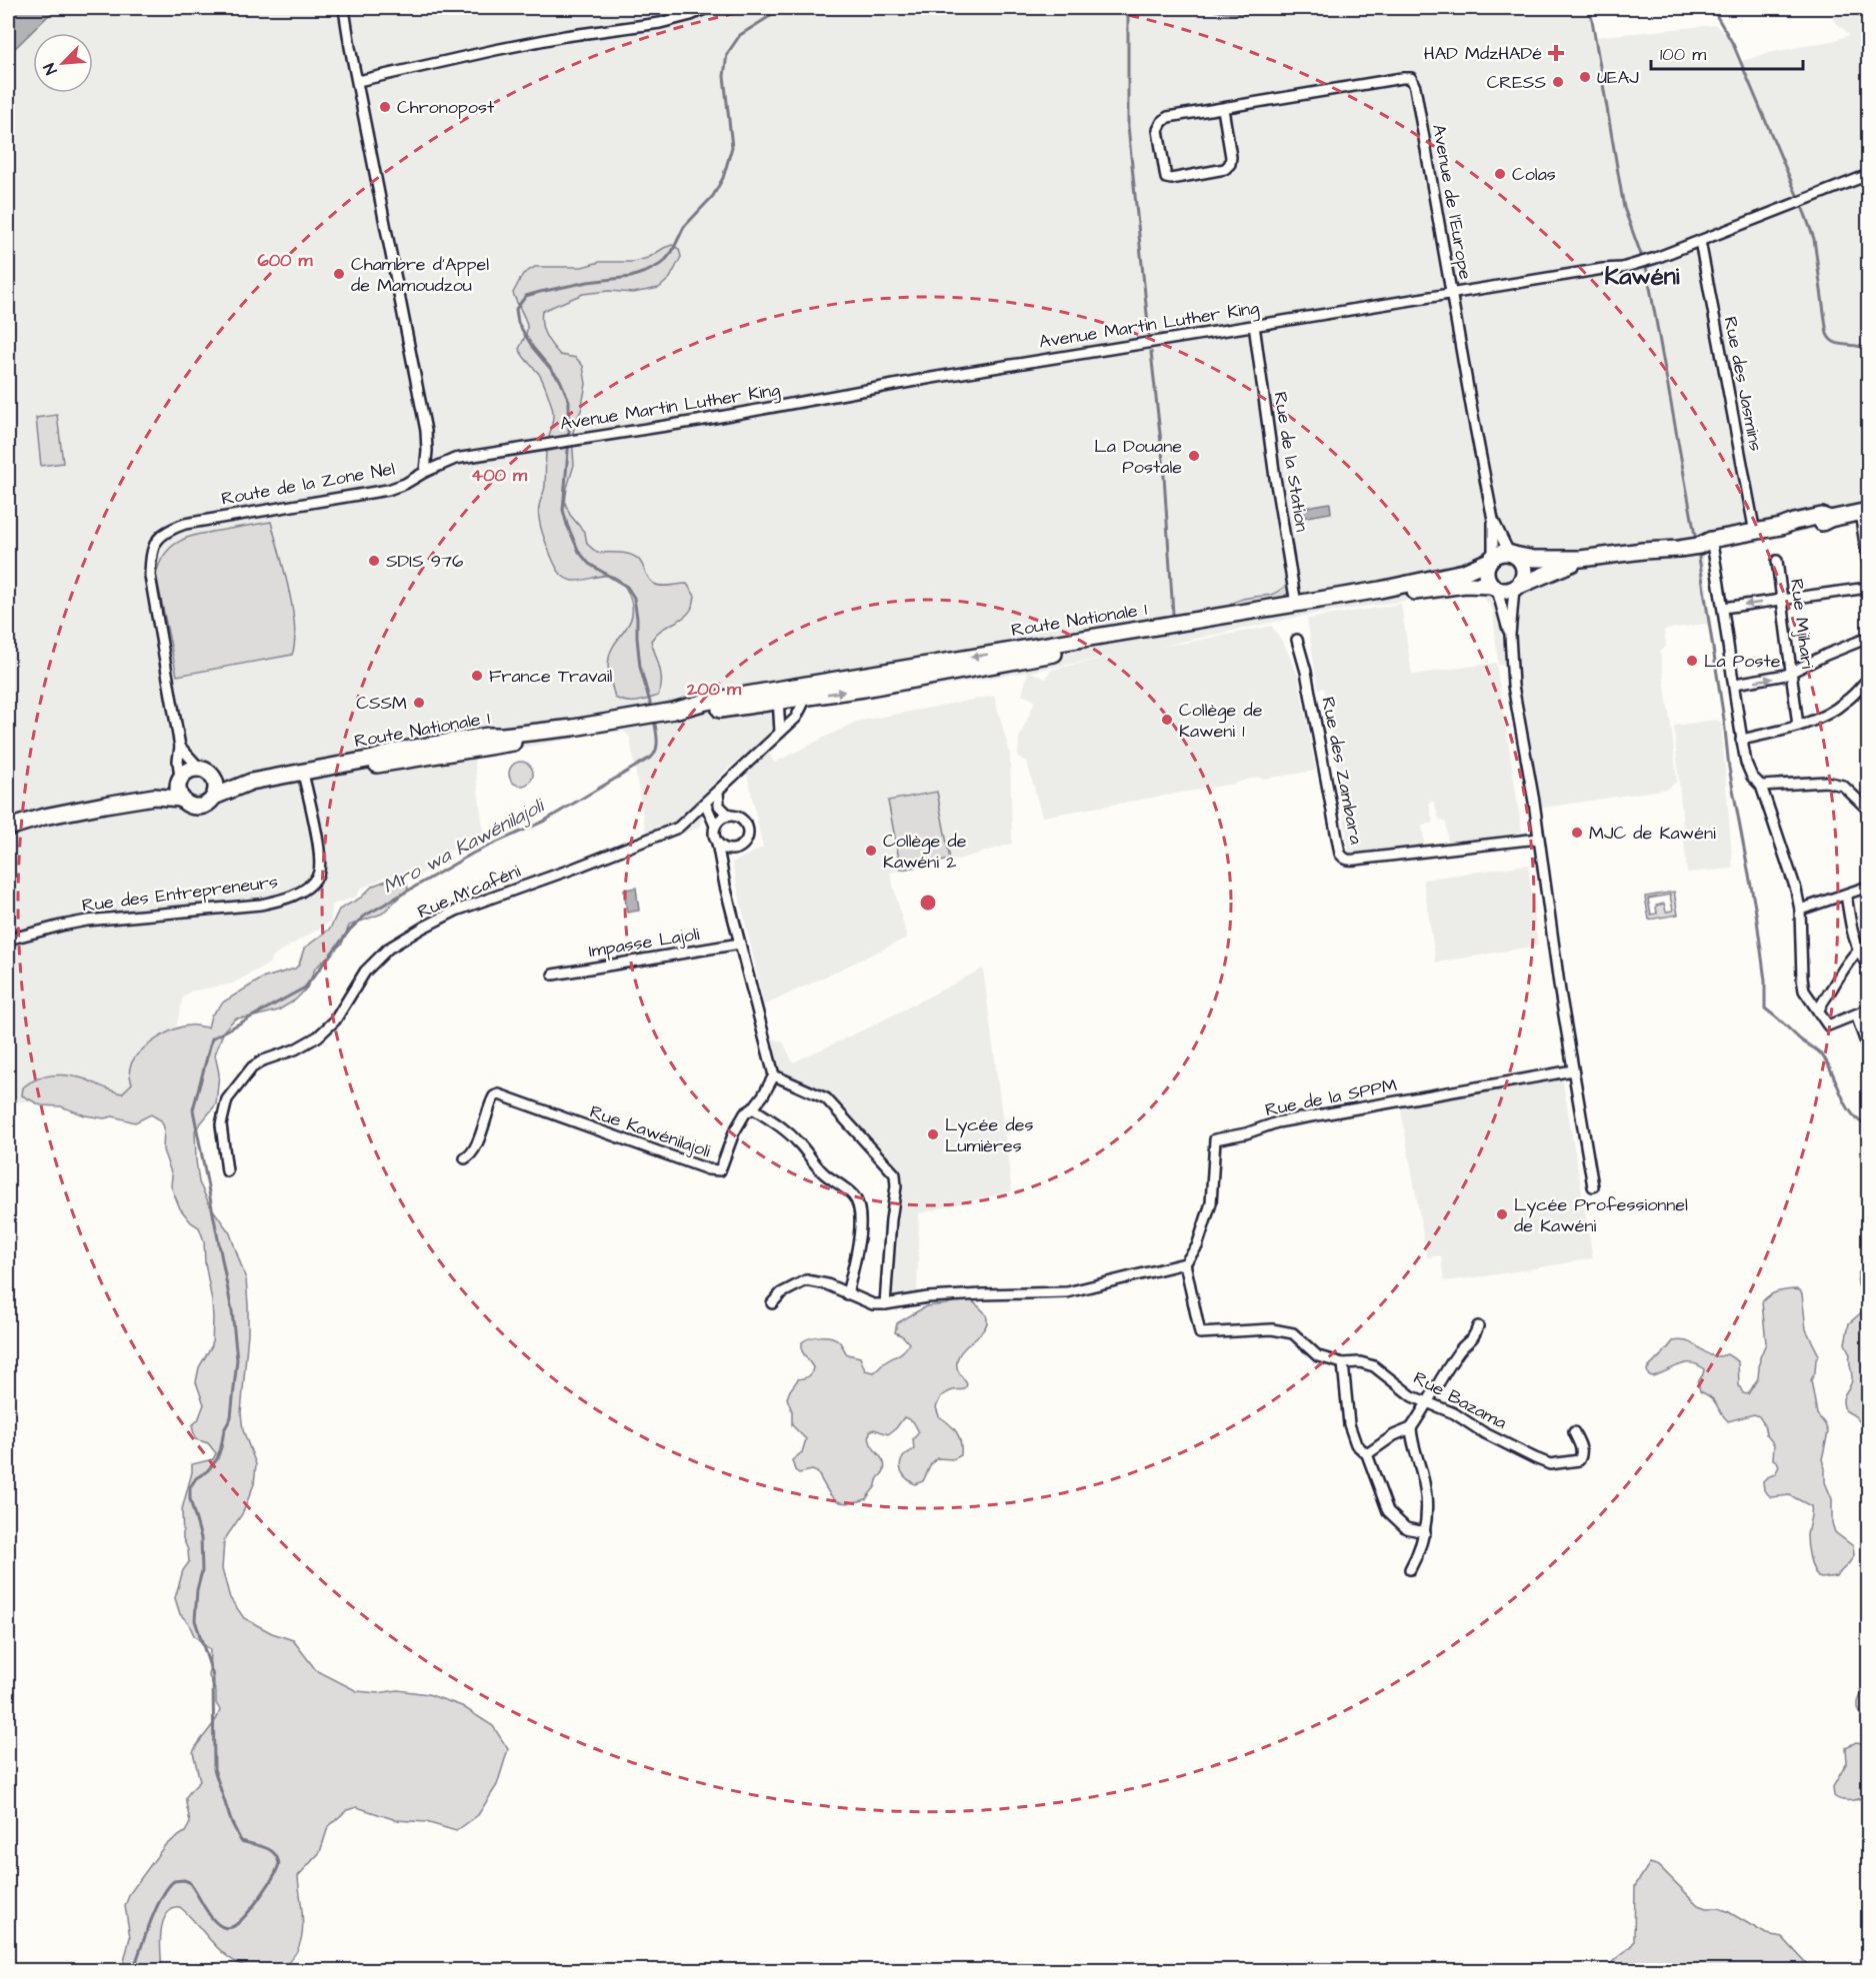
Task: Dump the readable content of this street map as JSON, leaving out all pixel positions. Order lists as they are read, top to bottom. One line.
{"streets":{"main road":["Route Nationale 1"],"street":["Avenue de l’Europe","Avenue Martin Luther King","Rue des Jasmins","Rue de la Station","Route de la Zone Nel","Rue Mjihari","Rue des Zambara","Rue M'caféni","Rue des Entrepreneurs","Impasse Lajoli","Rue de la SPPM","Rue Kawénilajoli","Rue Bazama"]},"crossings":[["Avenue de l’Europe","Avenue Martin Luther King"],["Avenue de l’Europe","Route Nationale 1"],["Avenue Martin Luther King","Rue des Jasmins"],["Avenue Martin Luther King","Rue de la Station"],["Avenue Martin Luther King","Route de la Zone Nel"],["Rue de la Station","Route Nationale 1"],["Route de la Zone Nel","Route Nationale 1"],["Route Nationale 1","Rue des Entrepreneurs"],["Rue de la SPPM","Rue Bazama"]],"districts":["Kawéni"],"water":["Mro wa Kawénilajoli"],"places":{"health":["HAD MdzHADé"],"other":["UEAJ","CRESS","Chronopost","Colas","Chambre d'Appel de Mamoudzou","La Douane Postale","SDIS 976","La Poste","France Travail","CSSM","Collège de Kaweni 1","MJC de Kawéni","Collège de Kawéni 2","Lycée des Lumières","Lycée Professionnel de Kawéni"]},"scale_bar":"100 m","north":"bottom left","rings":["600 m","400 m","200 m"]}
